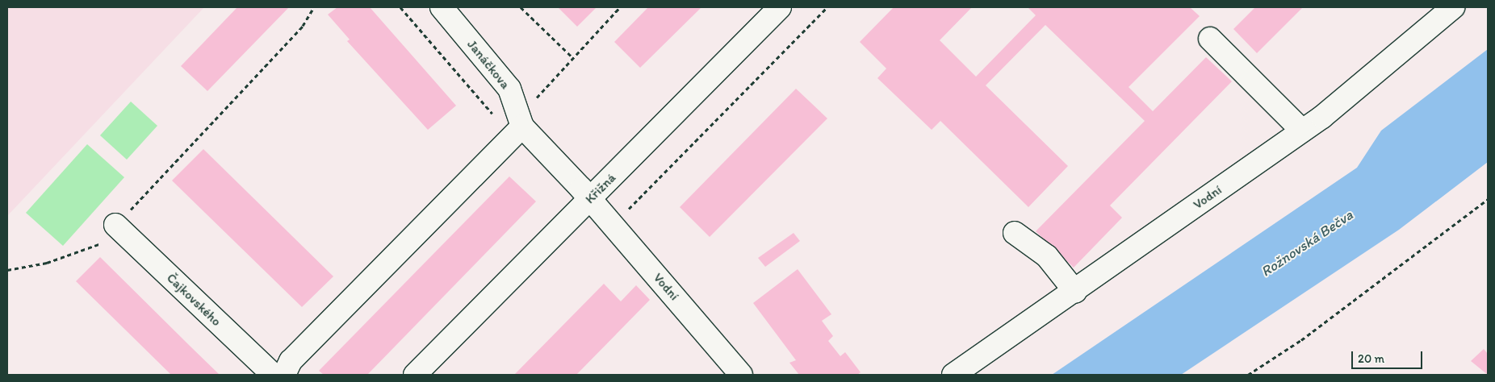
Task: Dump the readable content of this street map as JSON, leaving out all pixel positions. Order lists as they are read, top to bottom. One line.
{"streets":{"street":["Janáčkova","Křižná","Vodní","Čajkovského"]},"crossings":[["Janáčkova","Křižná"],["Janáčkova","Vodní"],["Křižná","Vodní"]],"water":["Rožnovská Bečva"],"scale_bar":"20 m"}
